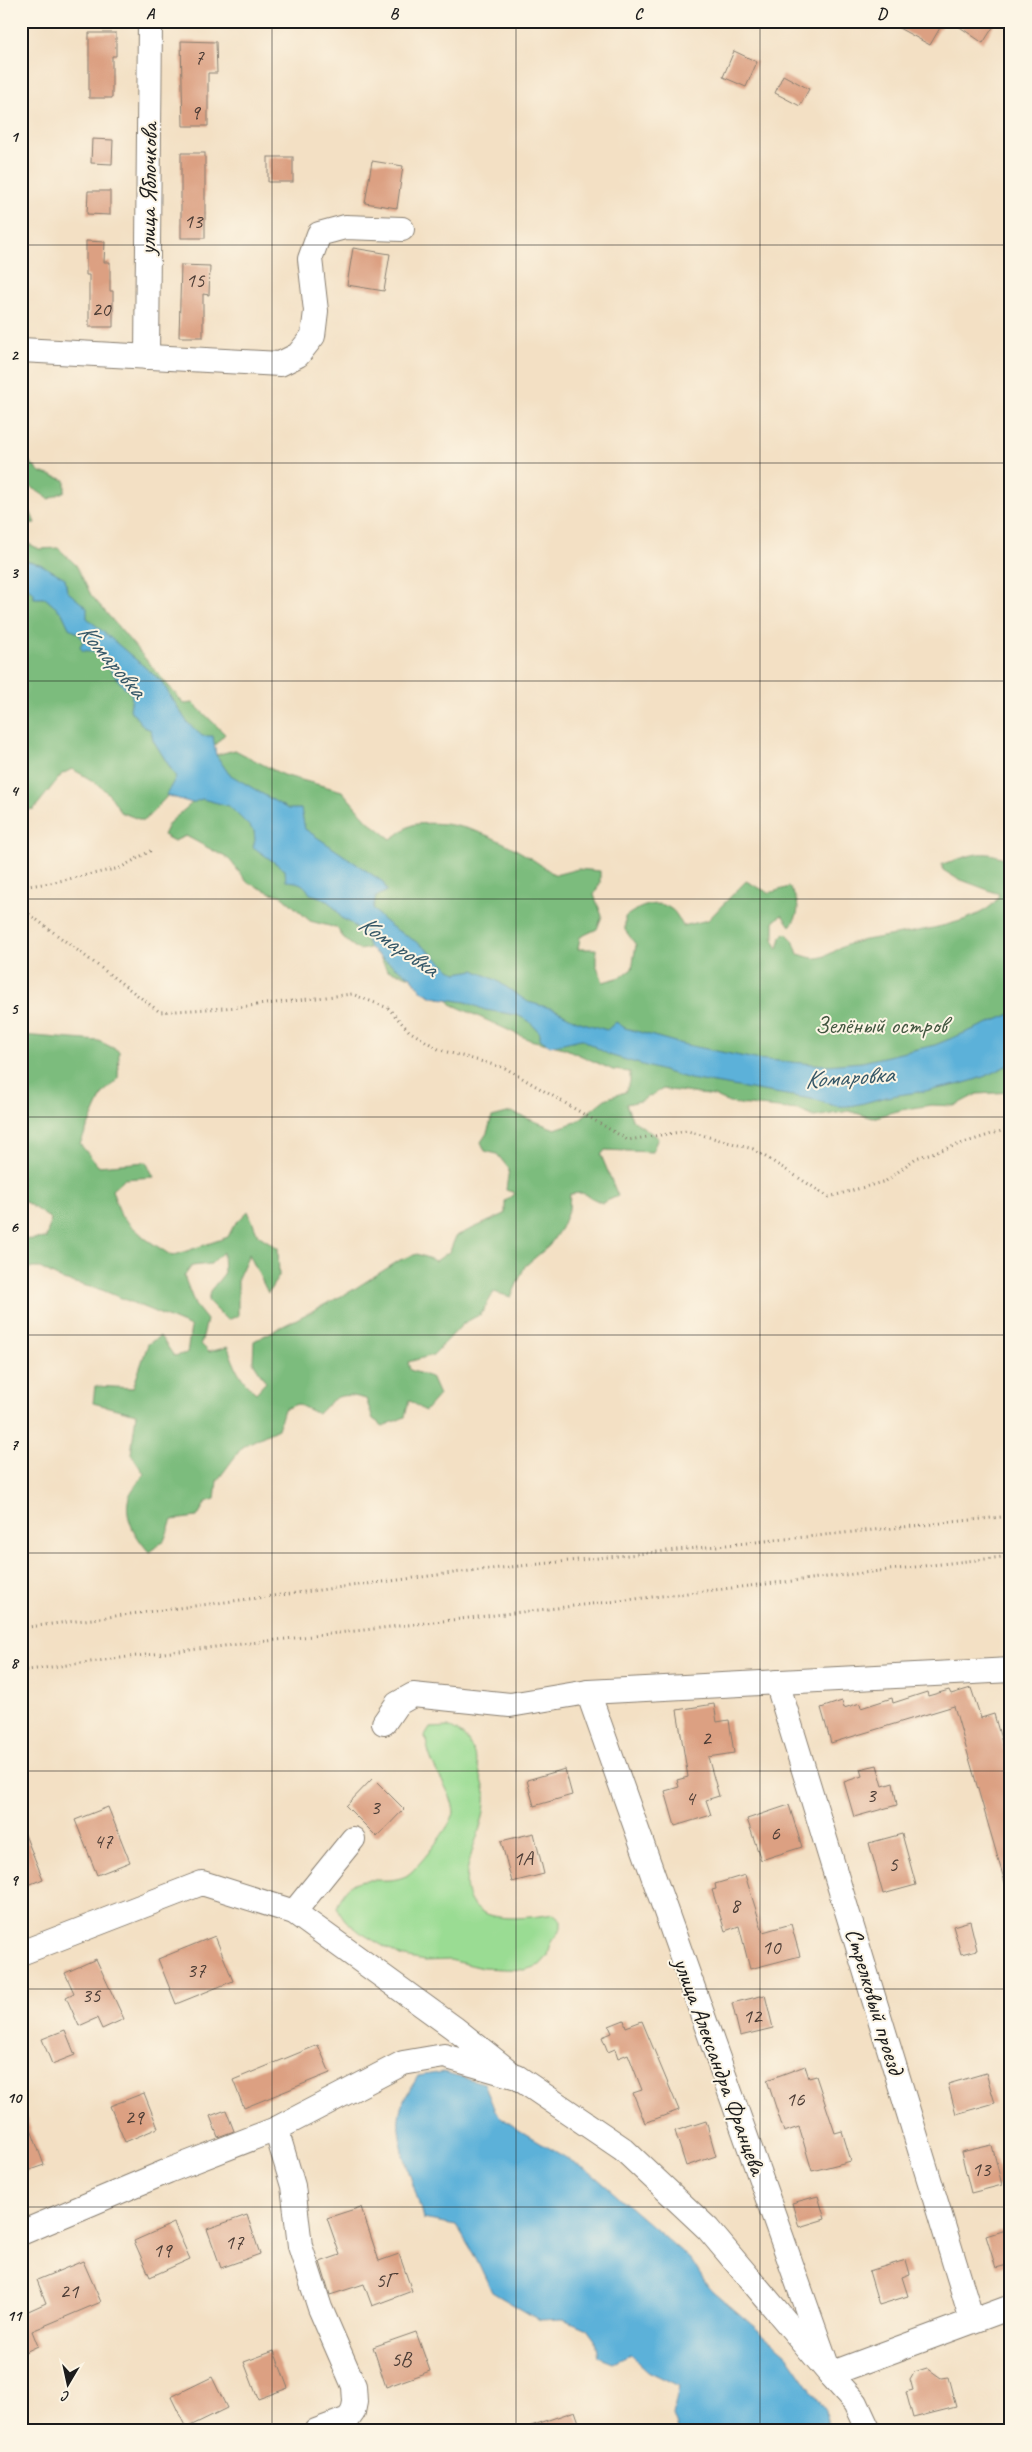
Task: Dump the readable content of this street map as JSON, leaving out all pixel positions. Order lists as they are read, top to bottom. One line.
{"streets":{"street":["улица Яблочкова","Стрелковый проезд","улица Александра Францева"]},"water":["Комаровка"],"parks":["Зелёный остров"],"house_numbers":["7","9","13","15","20","2","3","4","3","6","47","1А","5","8","10","37","35","12","16","29","13","17","19","5Г","21","5В"],"north":"bottom","grid":{"columns":["A","B","C","D"],"rows":["1","2","3","4","5","6","7","8","9","10","11"]}}
